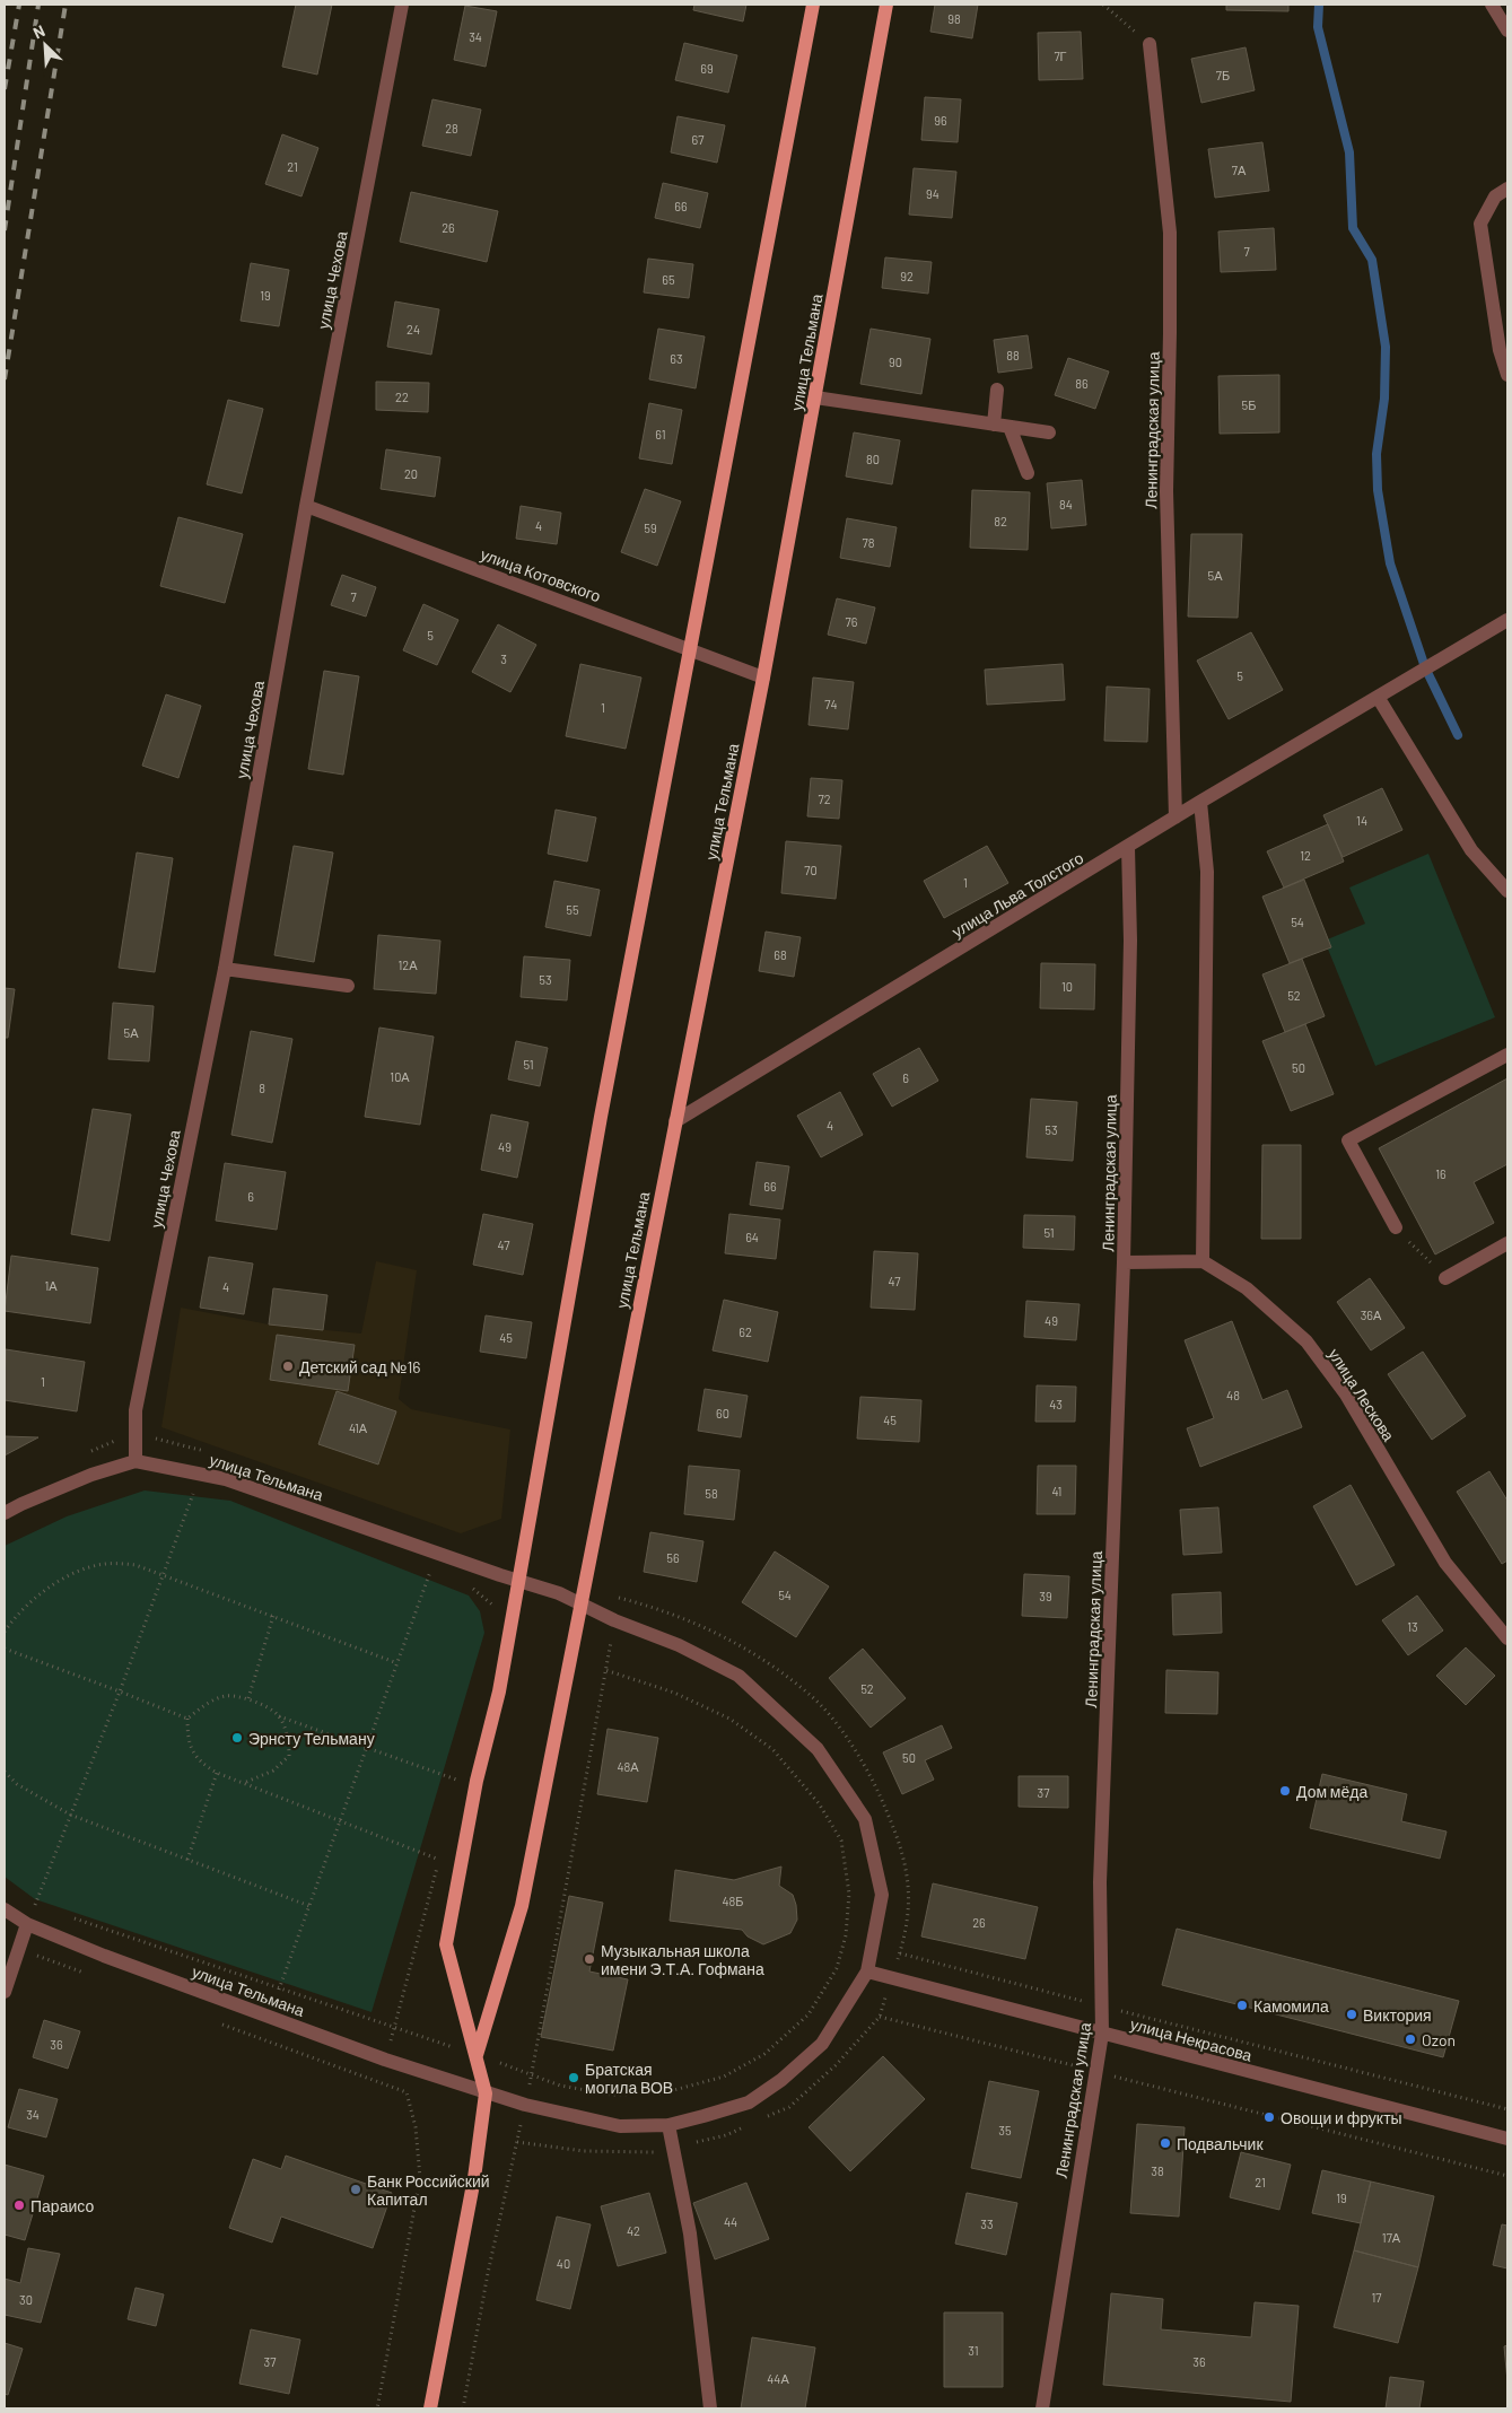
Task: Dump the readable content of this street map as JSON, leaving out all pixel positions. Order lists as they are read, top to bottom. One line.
{"streets":{"main road":["улица Тельмана"],"street":["улица Чехова","Ленинградская улица","улица Котовского","улица Льва Толстого","улица Лескова","улица Некрасова"]},"crossings":[["улица Чехова","улица Тельмана"],["улица Чехова","улица Котовского"],["улица Тельмана","улица Котовского"],["улица Тельмана","улица Льва Толстого"],["улица Тельмана","улица Некрасова"],["Ленинградская улица","улица Льва Толстого"],["Ленинградская улица","улица Некрасова"]],"places":["Детский сад №16","Эрнсту Тельману","Дом мёда","Музыкальная школа имени Э.Т.А. Гофмана","Камомила","Виктория","Ozon","Братская могила ВОВ","Овощи и фрукты","Подвальчик","Банк Российский Капитал","Параисо"],"house_numbers":["98","34","7Г","69","7Б","96","28","67","21","7А","94","66","26","7","92","65","19","24","88","63","90","86","22","5Б","61","80","20","84","82","4","59","78","5А","7","76","5","3","5","74","1","72","14","12","70","1","55","54","68","12А","53","10","52","5А","51","50","10А","6","8","4","53","49","16","66","6","51","64","47","47","1А","4","36А","49","62","45","1","48","43","60","45","41А","41","58","56","54","39","13","52","50","48А","37","48Б","26","36","34","35","38","21","19","44","33","42","17А","40","17","30","31","37","36","44А"],"north":"top left"}
